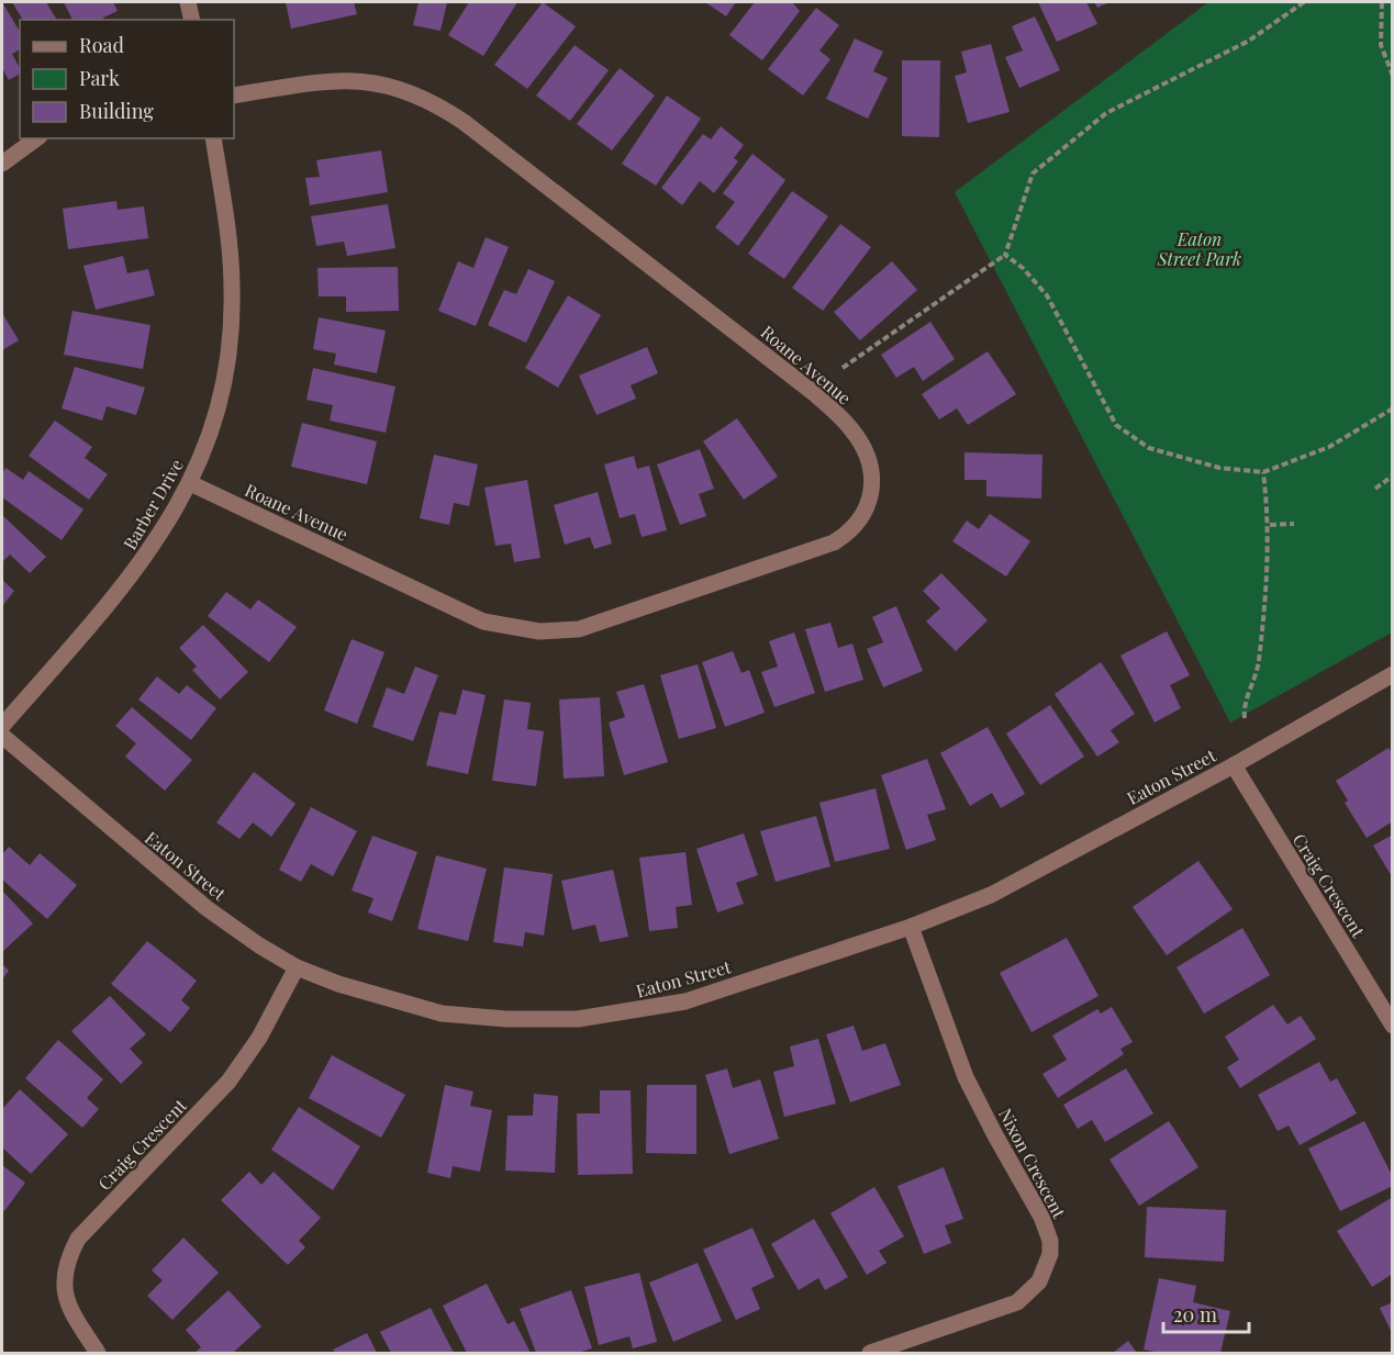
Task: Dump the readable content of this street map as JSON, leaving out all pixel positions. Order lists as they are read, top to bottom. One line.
{"streets":{"street":["Roane Avenue","Barber Drive","Eaton Street","Craig Crescent","Nixon Crescent"]},"crossings":[["Roane Avenue","Barber Drive"],["Eaton Street","Craig Crescent"],["Eaton Street","Nixon Crescent"]],"parks":["Eaton Street Park"],"legend":["Road","Park","Building"],"scale_bar":"20 m"}
